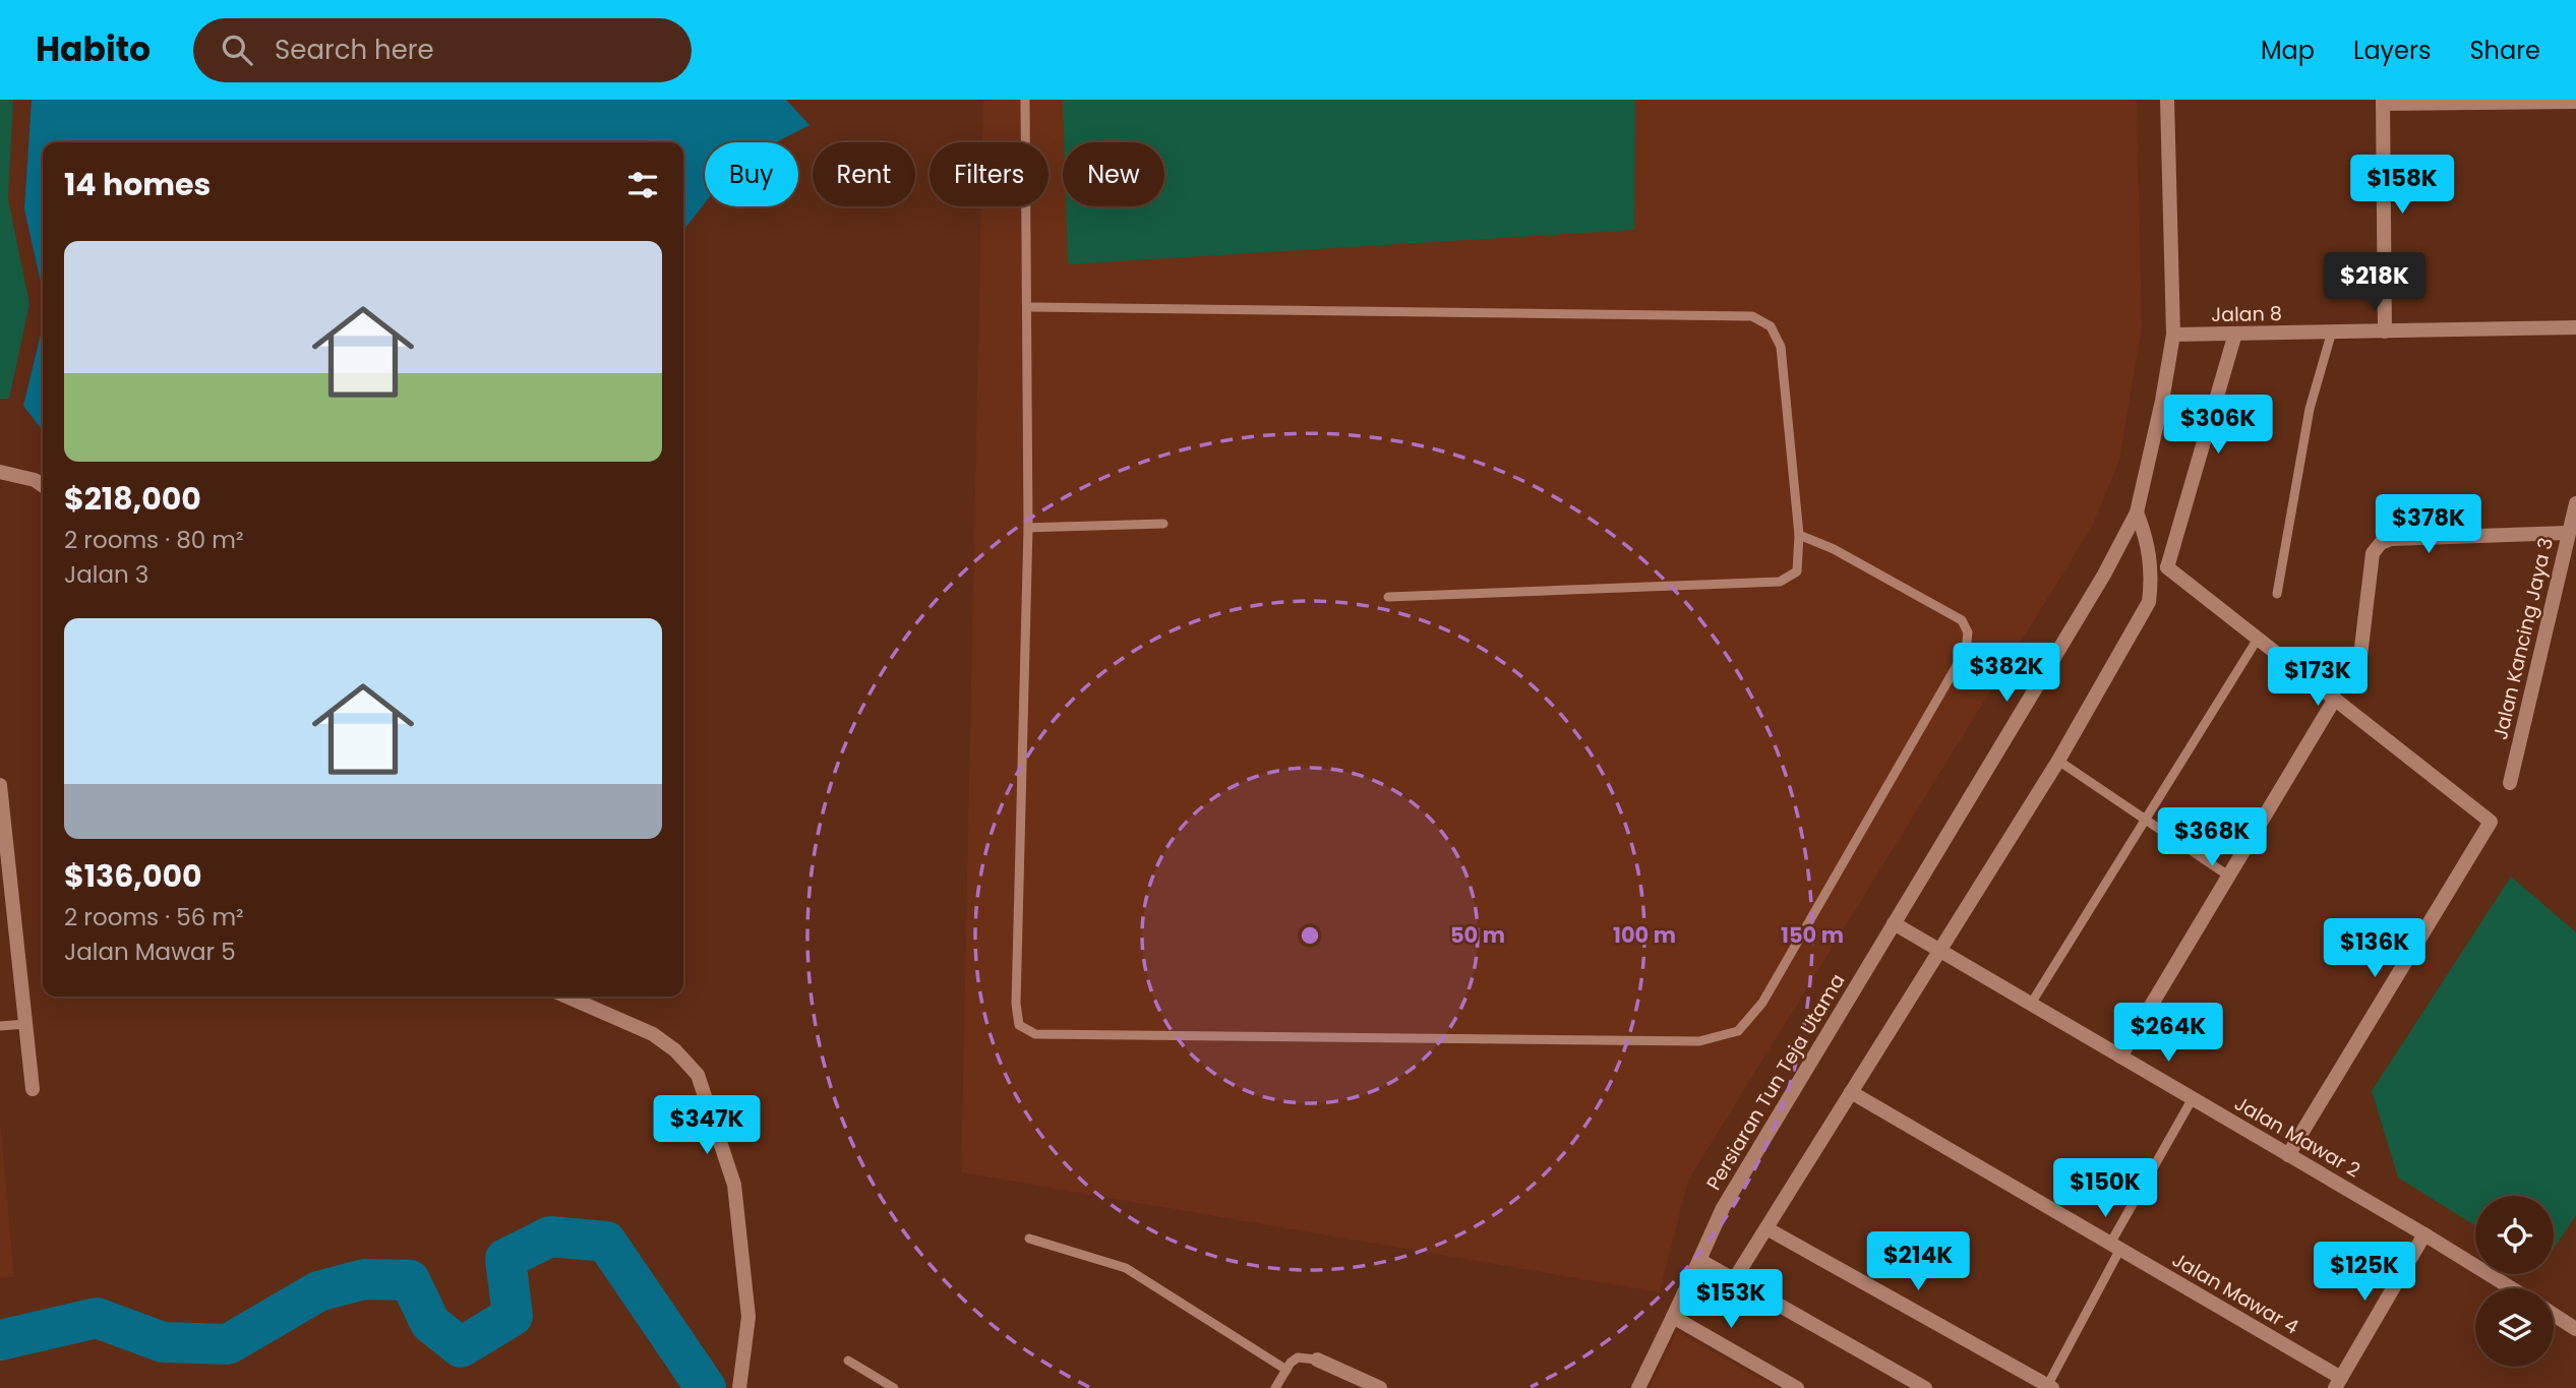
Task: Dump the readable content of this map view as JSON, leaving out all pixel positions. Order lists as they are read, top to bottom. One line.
{"streets":{"street":["Jalan 8","Jalan Kancing Jaya 3","Persiaran Tun Teja Utama","Jalan Mawar 2","Jalan Mawar 4"]},"crossings":[["Jalan 8","Persiaran Tun Teja Utama"],["Persiaran Tun Teja Utama","Jalan Mawar 2"]],"page":{"header":"Habito","search":"Search here","nav":["Map","Layers","Share"],"chip":["Buy","Rent","Filters","New"],"heading":"14 homes","price":["$158K","$218K","$306K","$378K","$382K","$173K","$368K","$136K","$264K","$347K","$150K","$214K","$125K","$153K"],"list":[{"name":"$218,000","note":"2 rooms · 80 m² · Jalan 3"},{"name":"$136,000","note":"2 rooms · 56 m² · Jalan Mawar 5"}]},"rings":["50 m","100 m","150 m"]}
